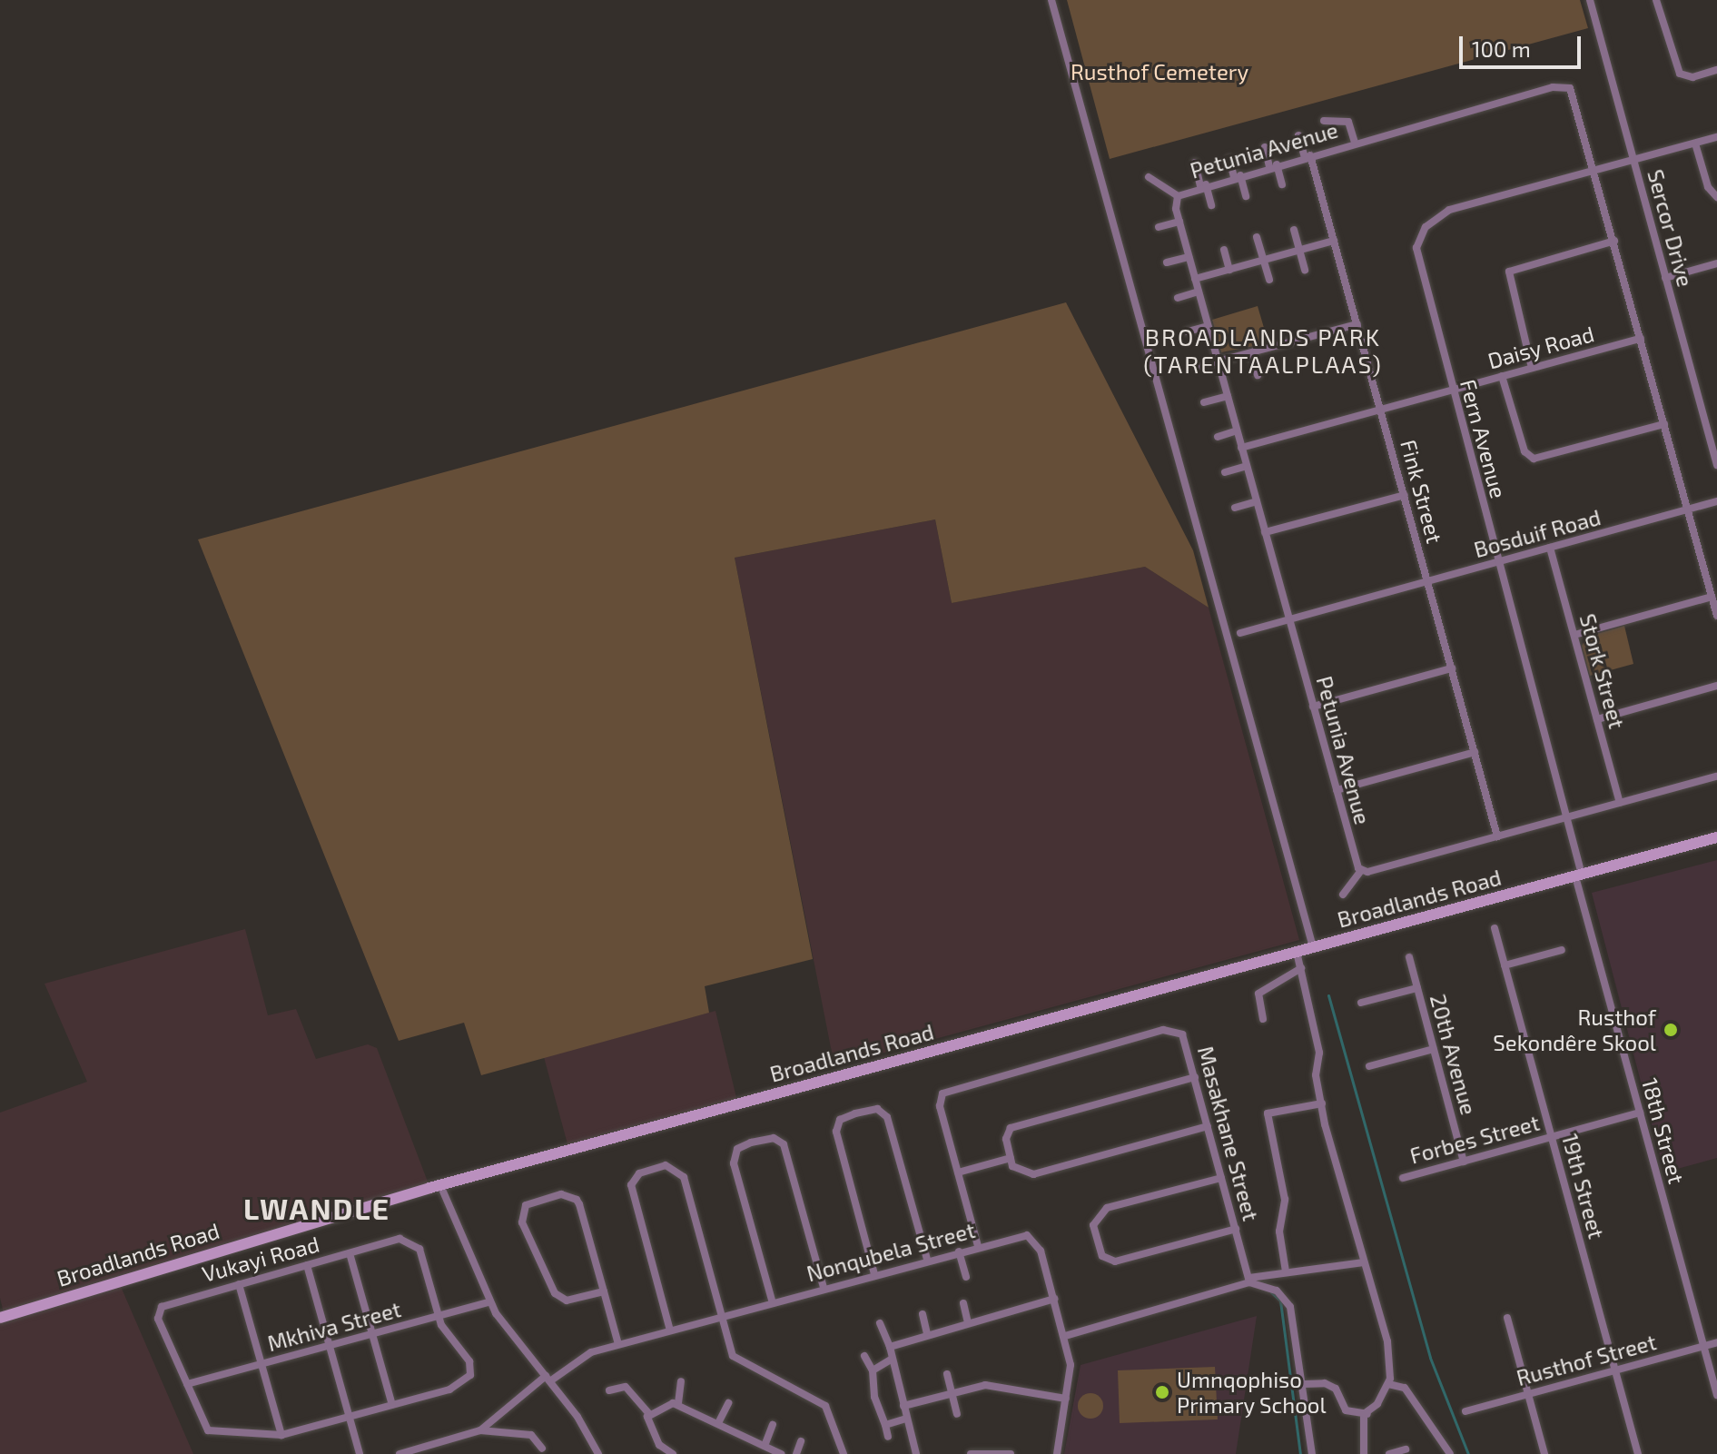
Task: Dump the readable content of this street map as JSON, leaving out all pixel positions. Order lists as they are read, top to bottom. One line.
{"streets":{"main road":["Broadlands Road"],"street":["Petunia Avenue","Sercor Drive","Daisy Road","Fern Avenue","Fink Street","Bosduif Road","Stork Street","20th Avenue","18th Street","Masakhane Street","Forbes Street","19th Street","Nonqubela Street","Vukayi Road","Mkhiva Street","Rusthof Street"]},"crossings":[["Petunia Avenue","Daisy Road"],["Petunia Avenue","Fern Avenue"],["Petunia Avenue","Fink Street"],["Petunia Avenue","Bosduif Road"],["Sercor Drive","Fern Avenue"],["Daisy Road","Fern Avenue"],["Daisy Road","Fink Street"],["Fern Avenue","Bosduif Road"],["Fern Avenue","Broadlands Road"],["Fern Avenue","18th Street"],["Fink Street","Bosduif Road"],["Bosduif Road","Stork Street"],["Broadlands Road","18th Street"],["20th Avenue","Forbes Street"],["18th Street","Forbes Street"],["18th Street","Rusthof Street"],["Masakhane Street","Nonqubela Street"],["Forbes Street","19th Street"],["19th Street","Rusthof Street"],["Vukayi Road","Mkhiva Street"]],"districts":["BROADLANDS PARK (TARENTAALPLAAS)","LWANDLE"],"parks":["Rusthof Cemetery"],"places":["Rusthof Sekondêre Skool","Umnqophiso Primary School"],"scale_bar":"100 m"}
